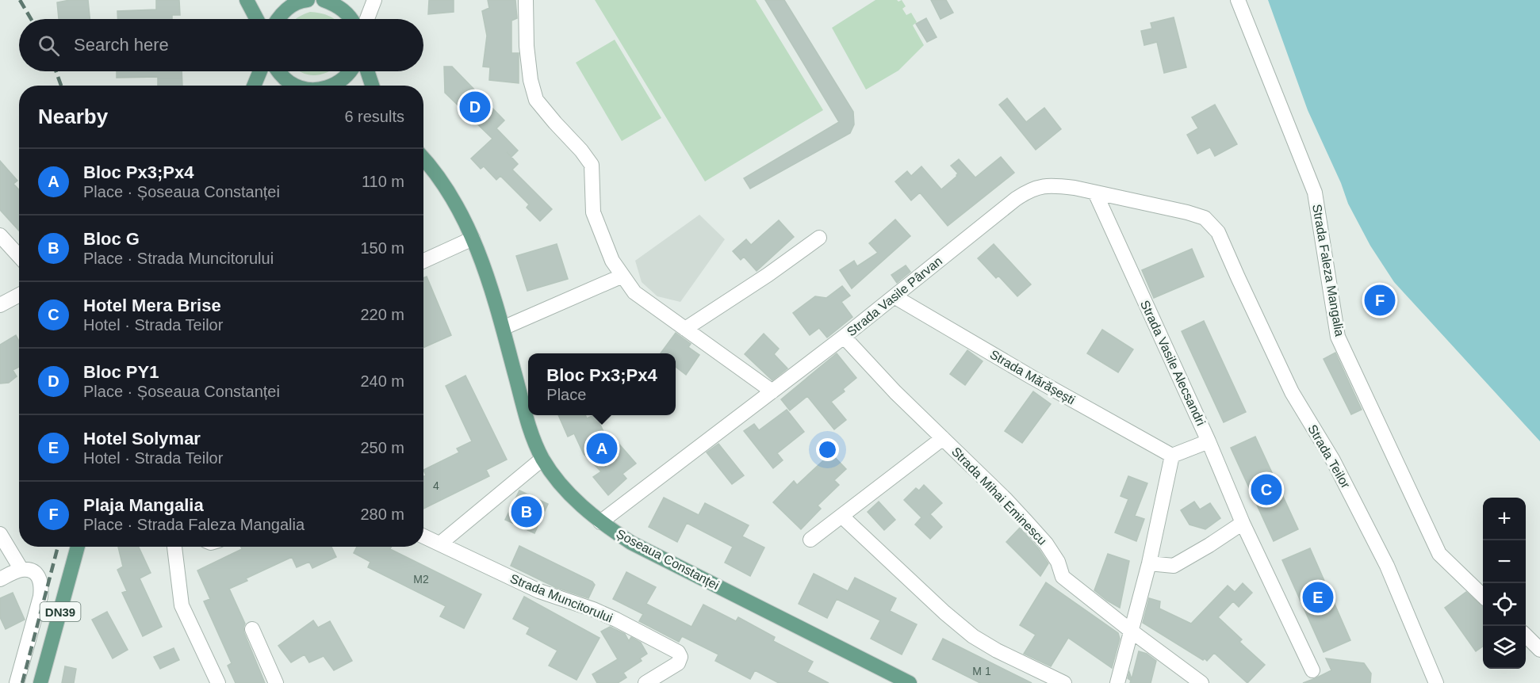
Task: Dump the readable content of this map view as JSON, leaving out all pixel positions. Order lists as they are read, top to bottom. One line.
{"streets":{"main road":["Șoseaua Constanței","DN39"],"street":["Strada Faleza Mangalia","Strada Vasile Pârvan","Strada Vasile Alecsandri","Strada Mărășești","Strada Teilor","Strada Mihai Eminescu","Strada Muncitorului"]},"crossings":[["Strada Vasile Pârvan","Strada Vasile Alecsandri"],["Strada Vasile Pârvan","Strada Mărășești"],["Strada Vasile Pârvan","Strada Teilor"],["Strada Vasile Pârvan","Strada Mihai Eminescu"],["Strada Vasile Pârvan","Șoseaua Constanței"],["Strada Vasile Alecsandri","Strada Mărășești"]],"house_numbers":["4","M2","M 1"],"page":{"search":"Search here","heading":["Nearby","6 results"],"pins":["D","F","A","C","B","E"],"list":[{"mark":"A","name":"Bloc Px3;Px4","note":"Place · Șoseaua Constanței","value":"110 m"},{"mark":"B","name":"Bloc G","note":"Place · Strada Muncitorului","value":"150 m"},{"mark":"C","name":"Hotel Mera Brise","note":"Hotel · Strada Teilor","value":"220 m"},{"mark":"D","name":"Bloc PY1","note":"Place · Șoseaua Constanței","value":"240 m"},{"mark":"E","name":"Hotel Solymar","note":"Hotel · Strada Teilor","value":"250 m"},{"mark":"F","name":"Plaja Mangalia","note":"Place · Strada Faleza Mangalia","value":"280 m"}],"popup":["Bloc Px3;Px4","Place"],"map_buttons":["+","−"]}}
